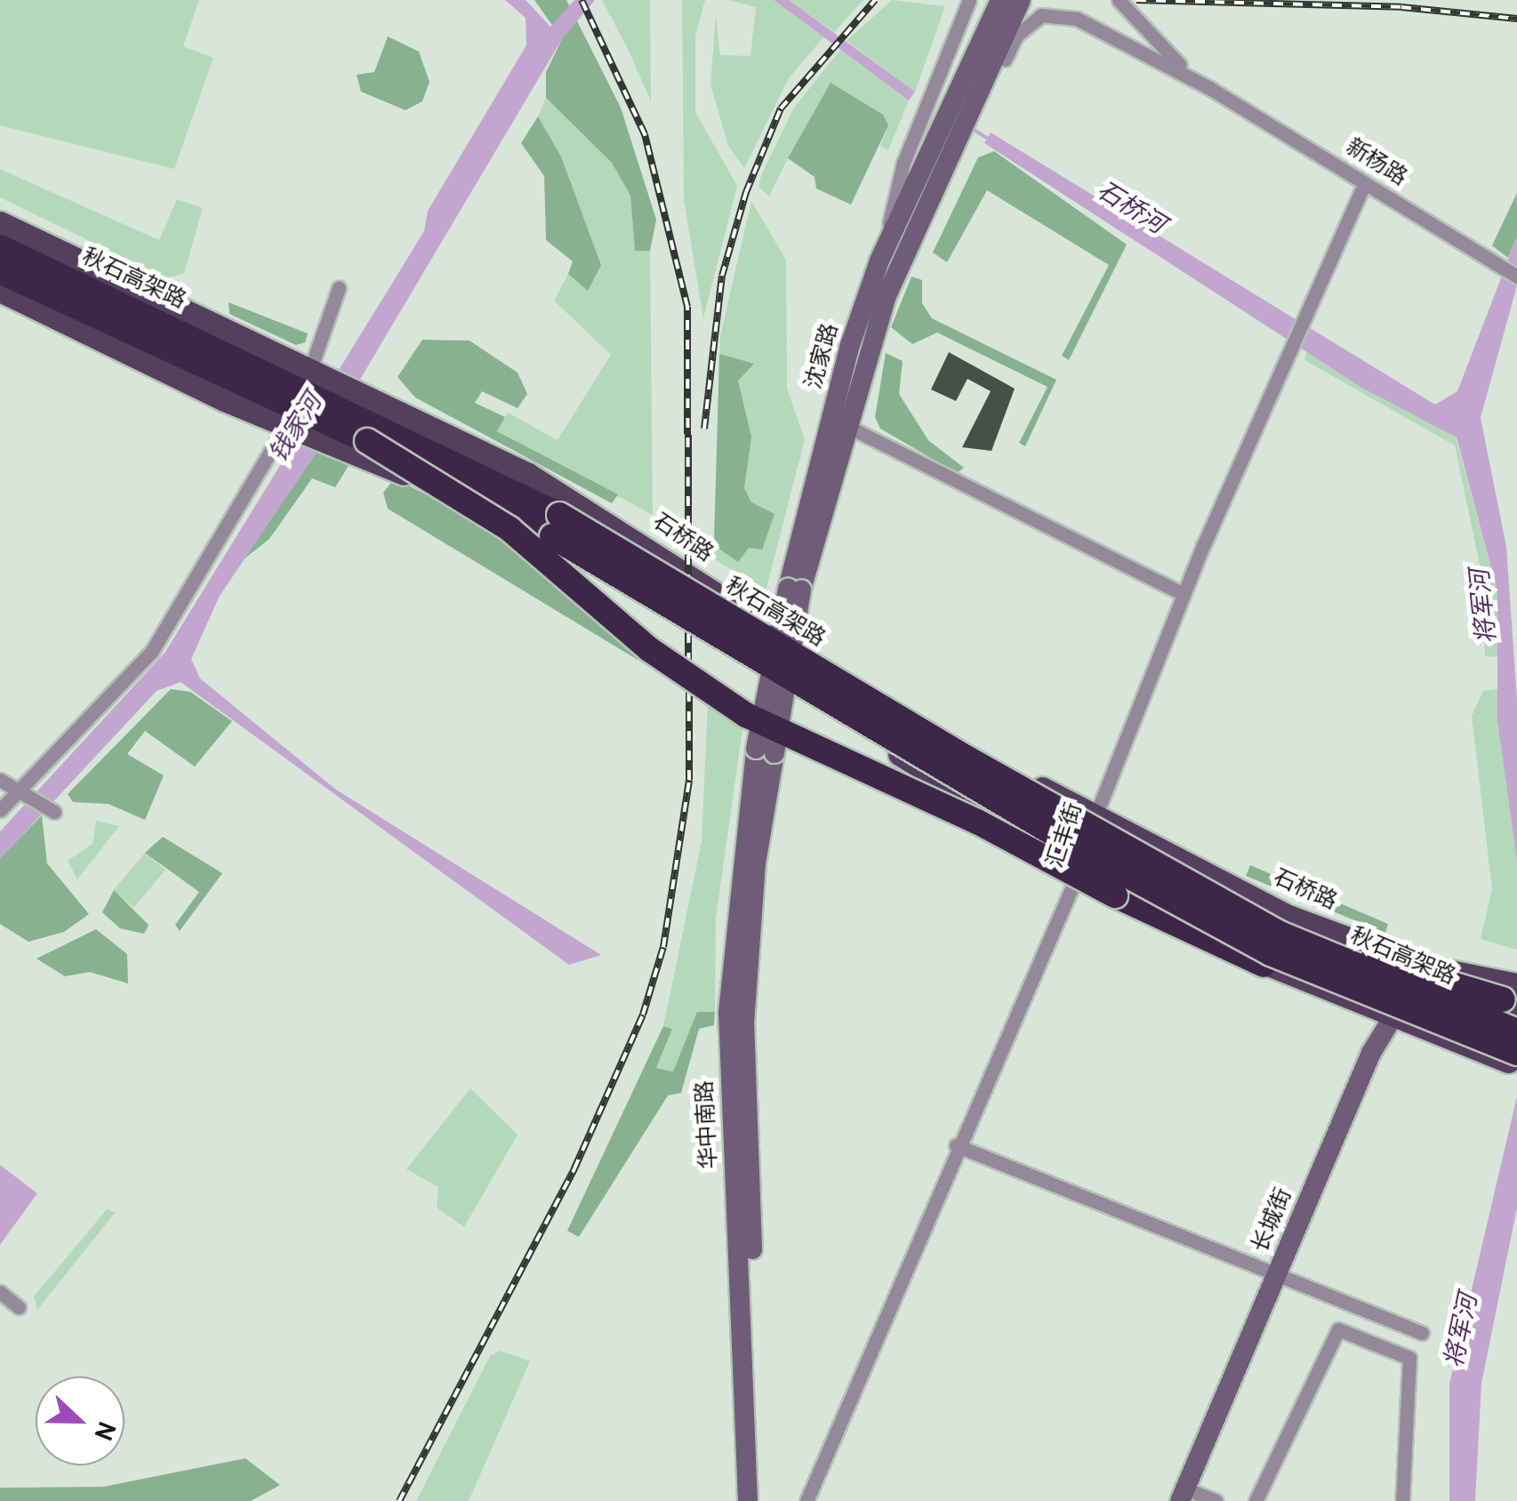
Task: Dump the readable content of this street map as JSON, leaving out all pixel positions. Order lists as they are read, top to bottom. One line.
{"streets":{"highway":["秋石高架路"],"main road":["沈家路","石桥路","华中南路","长城街"],"street":["新杨路","汇丰街"]},"crossings":[["新杨路","汇丰街"],["沈家路","华中南路"],["石桥路","汇丰街"],["石桥路","长城街"]],"water":["石桥河","钱家河","将军河"],"north":"right"}
